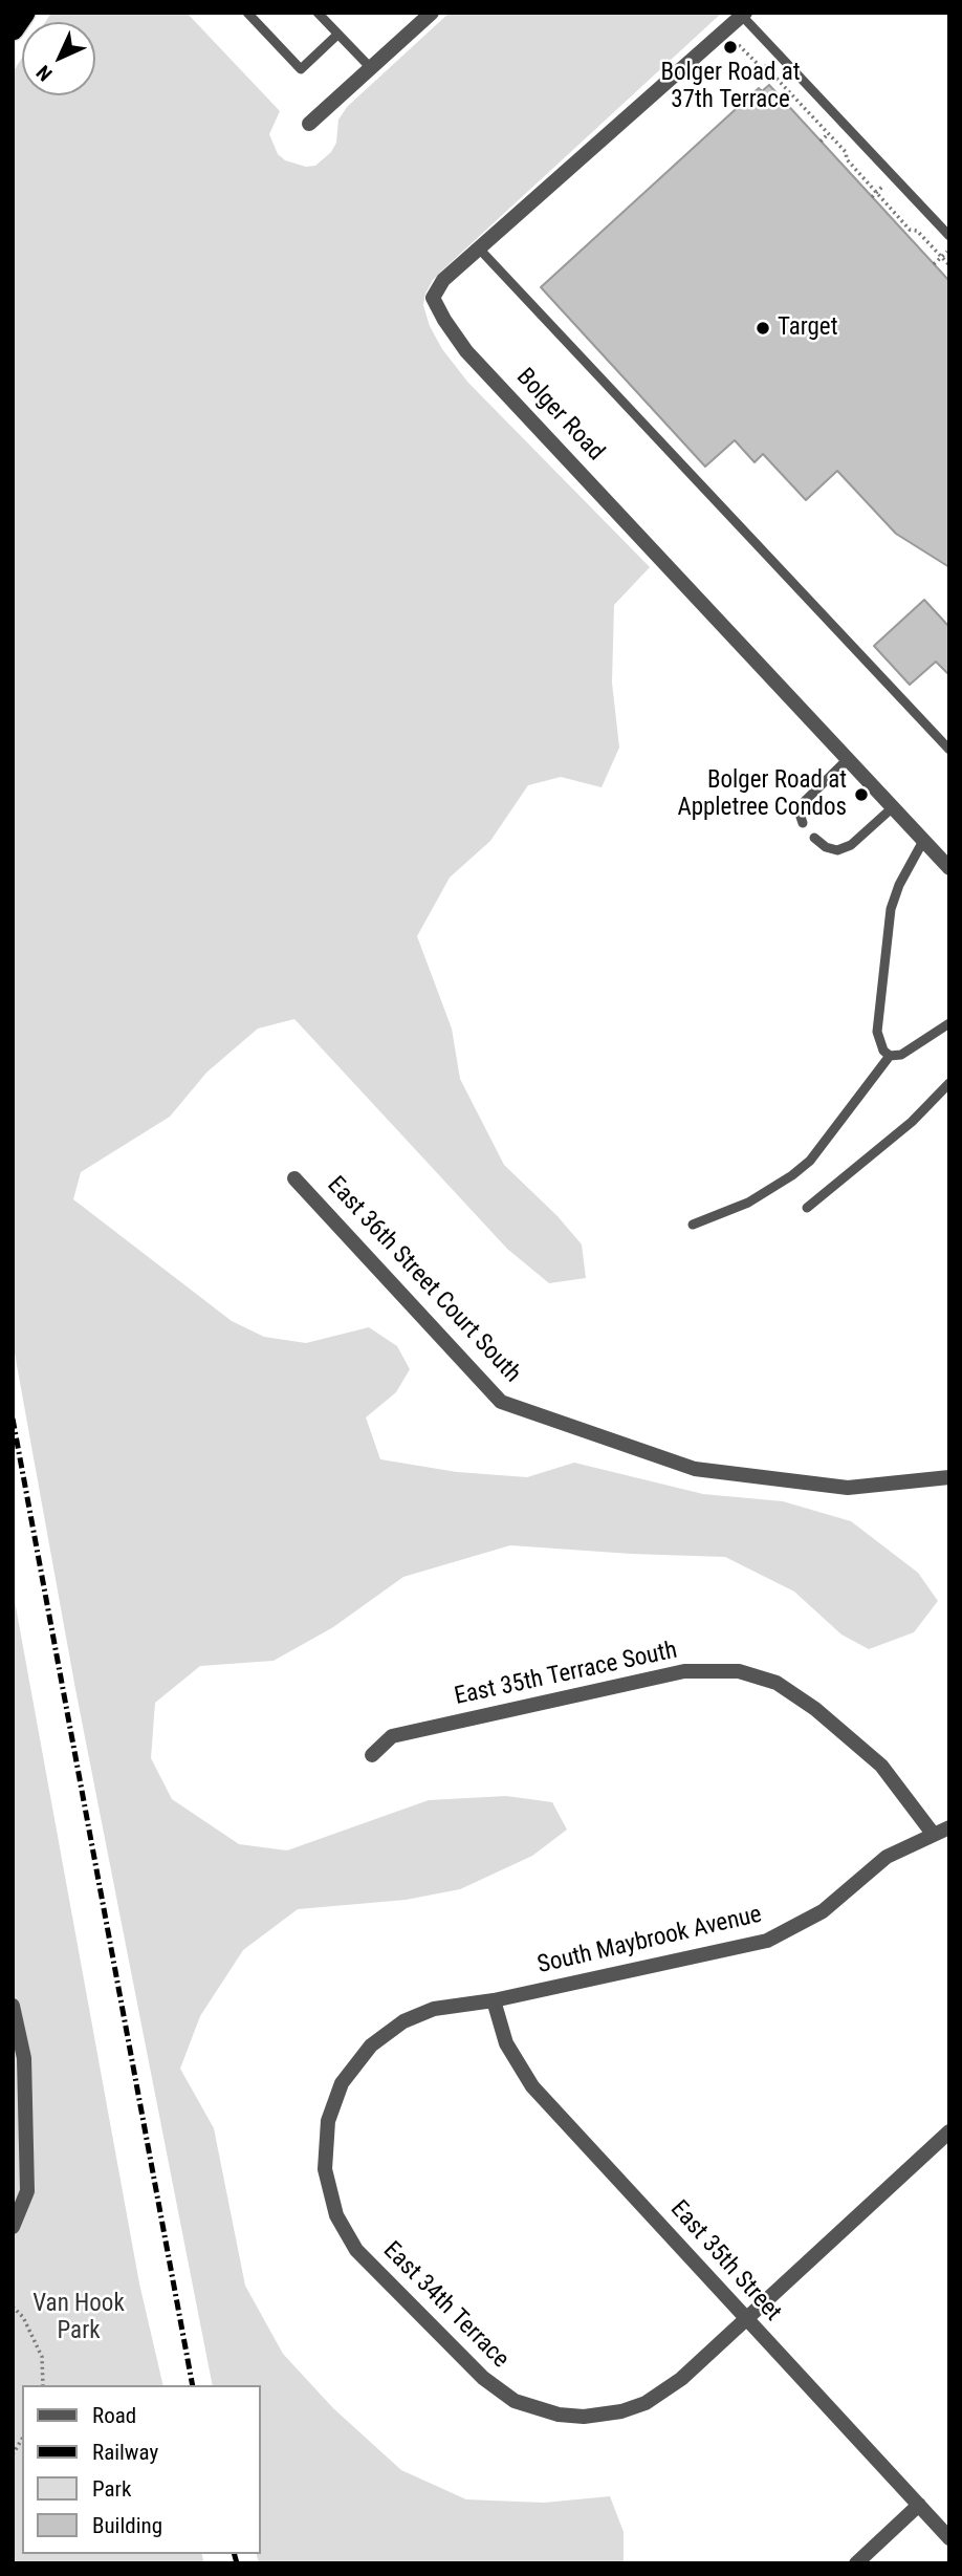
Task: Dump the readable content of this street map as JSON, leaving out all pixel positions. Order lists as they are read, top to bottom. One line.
{"streets":{"street":["Bolger Road","East 36th Street Court South","East 35th Terrace South","South Maybrook Avenue","East 35th Street","East 34th Terrace"]},"crossings":[["East 35th Terrace South","South Maybrook Avenue"],["South Maybrook Avenue","East 35th Street"],["South Maybrook Avenue","East 34th Terrace"],["East 35th Street","East 34th Terrace"]],"parks":["Van Hook Park"],"places":["Bolger Road at 37th Terrace","Target","Bolger Road at Appletree Condos"],"legend":["Road","Railway","Park","Building"],"north":"bottom left"}
